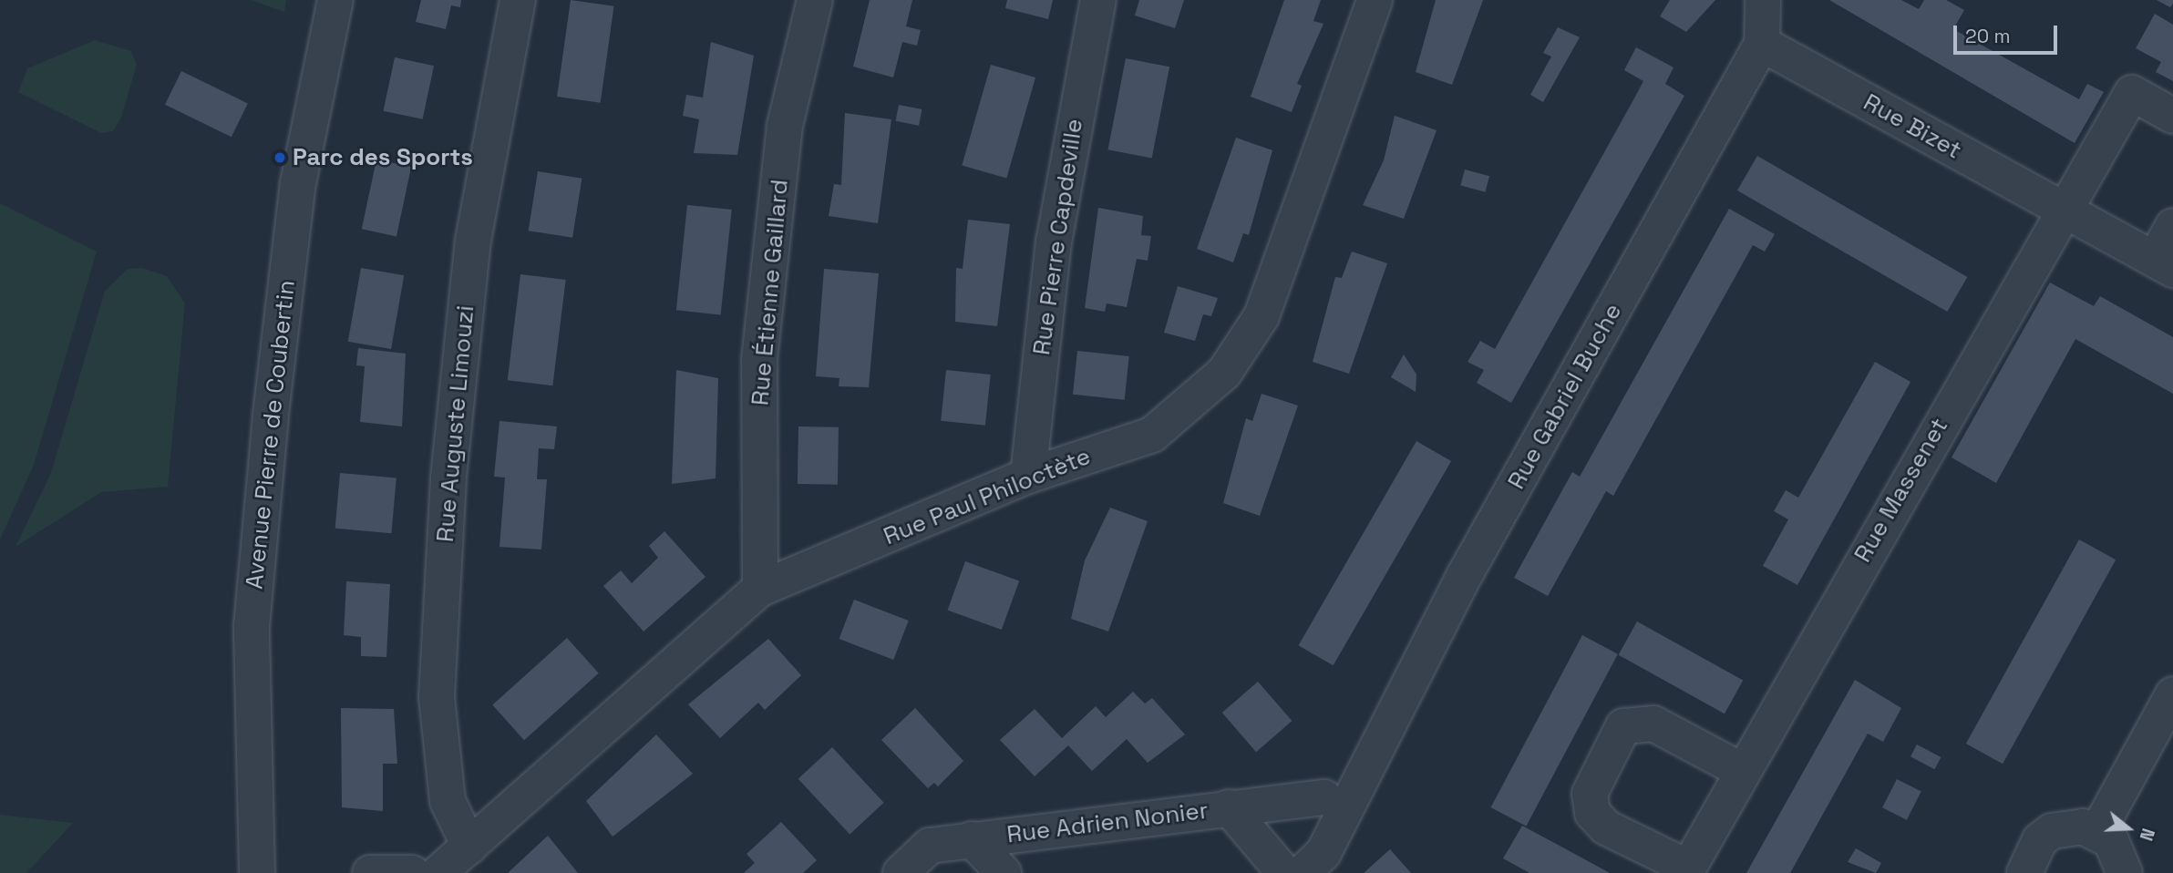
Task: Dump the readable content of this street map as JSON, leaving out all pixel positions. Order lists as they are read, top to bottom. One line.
{"streets":{"street":["Rue Bizet","Rue Pierre Capdeville","Rue Étienne Gaillard","Rue Gabriel Buche","Rue Auguste Limouzi","Avenue Pierre de Coubertin","Rue Massenet","Rue Paul Philoctète","Rue Adrien Nonier"]},"crossings":[["Rue Bizet","Rue Gabriel Buche"],["Rue Bizet","Rue Massenet"],["Rue Pierre Capdeville","Rue Paul Philoctète"],["Rue Étienne Gaillard","Rue Paul Philoctète"],["Rue Gabriel Buche","Rue Adrien Nonier"],["Rue Auguste Limouzi","Rue Paul Philoctète"]],"places":["Parc des Sports"],"scale_bar":"20 m","north":"right"}
